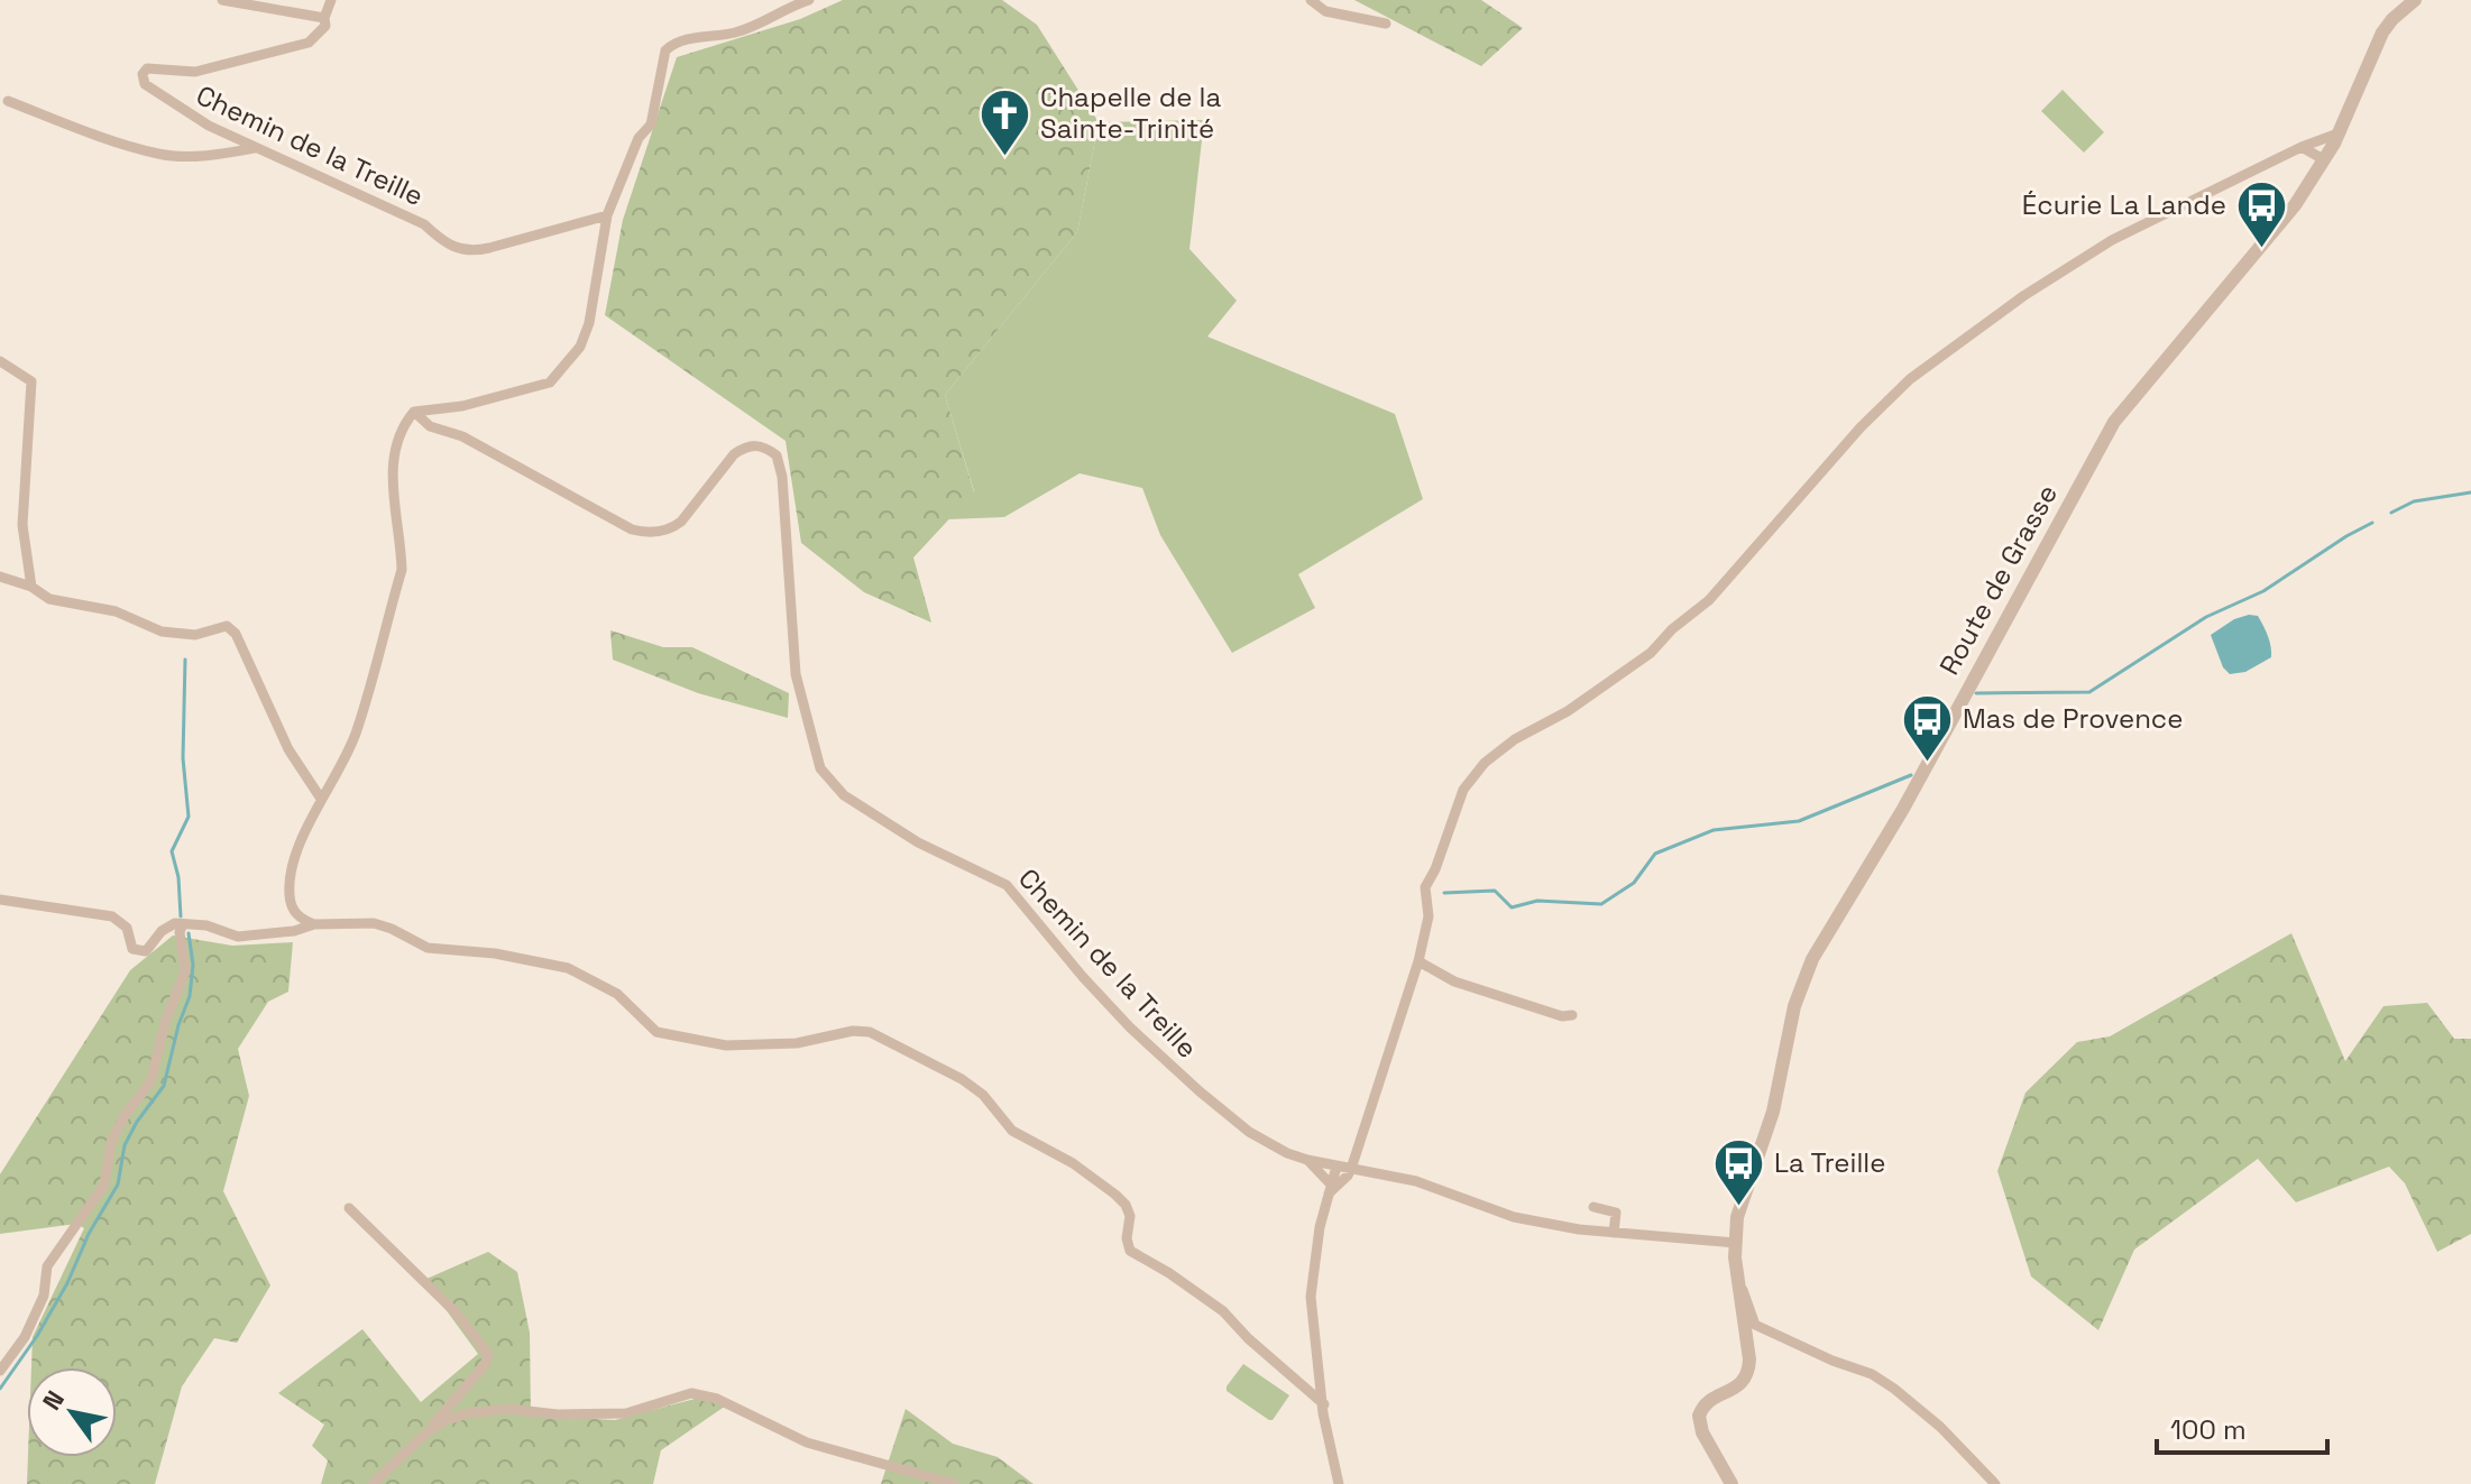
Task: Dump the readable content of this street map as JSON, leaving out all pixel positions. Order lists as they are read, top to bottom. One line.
{"streets":{"street":["Chemin de la Treille","Route de Grasse"]},"crossings":[["Chemin de la Treille","Route de Grasse"]],"places":{"church":["Chapelle de la Sainte-Trinité"],"bus stop":["Écurie La Lande","Mas de Provence","La Treille"]},"scale_bar":"100 m","north":"top left"}
